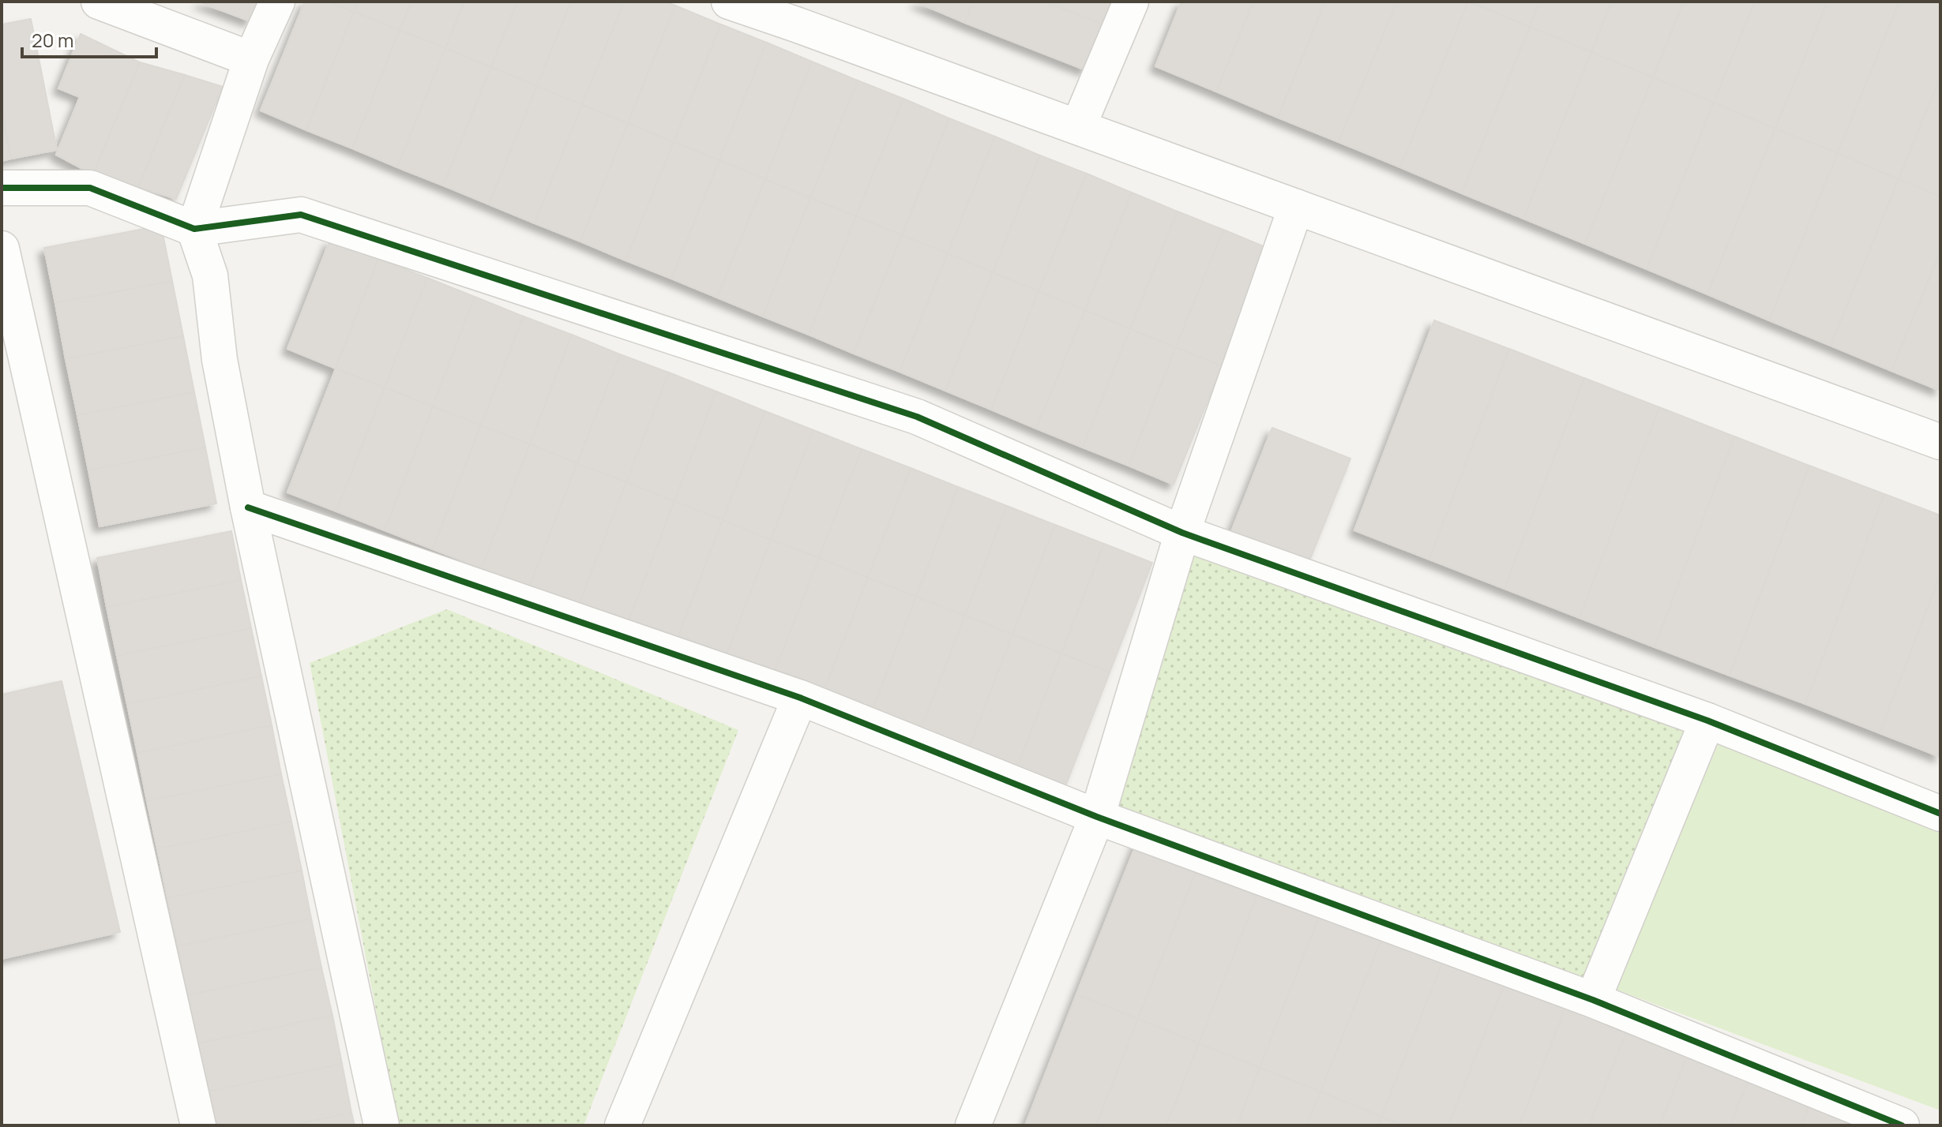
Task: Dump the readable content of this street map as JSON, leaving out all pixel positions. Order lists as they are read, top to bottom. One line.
{"scale_bar":"20 m"}
